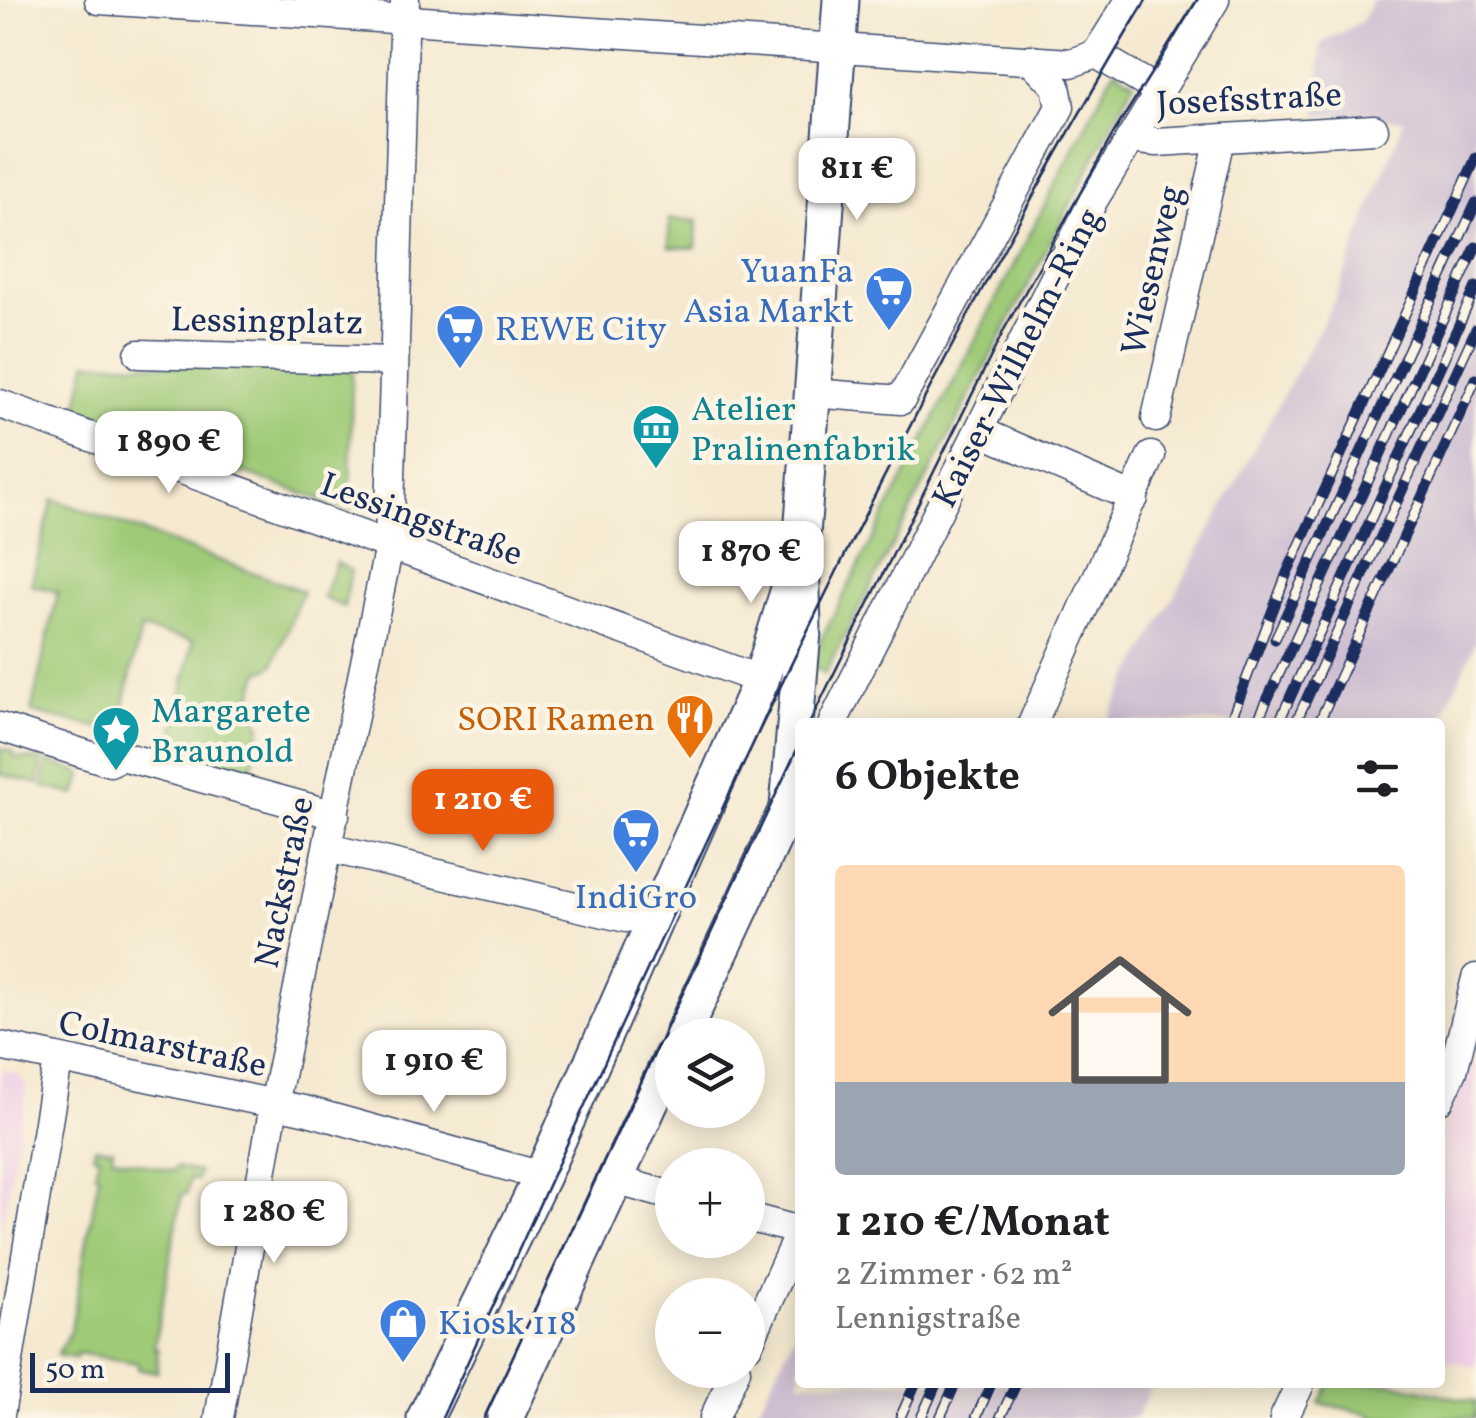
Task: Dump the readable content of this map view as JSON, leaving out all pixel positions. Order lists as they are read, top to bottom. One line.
{"streets":{"street":["Josefsstraße","Wiesenweg","Lessingplatz","Kaiser-Wilhelm-Ring","Lessingstraße","Nackstraße","Colmarstraße"]},"crossings":[["Josefsstraße","Wiesenweg"],["Josefsstraße","Kaiser-Wilhelm-Ring"],["Lessingplatz","Nackstraße"],["Lessingstraße","Nackstraße"],["Nackstraße","Colmarstraße"]],"places":{"supermarket":["YuanFa Asia Markt","REWE City","IndiGro"],"museum":["Atelier Pralinenfabrik"],"restaurant":["SORI Ramen"],"place":["Margarete Braunold"],"shop":["Kiosk 118"]},"scale_bar":"50 m","page":{"price":["811 €","1 890 €","1 870 €","1 210 €","1 910 €","1 280 €"],"heading":"6 Objekte","list":[{"name":"1 210 €/Monat","note":"2 Zimmer · 62 m² · Lennigstraße"}],"map_buttons":["+","−"],"scale":"50 m"}}
